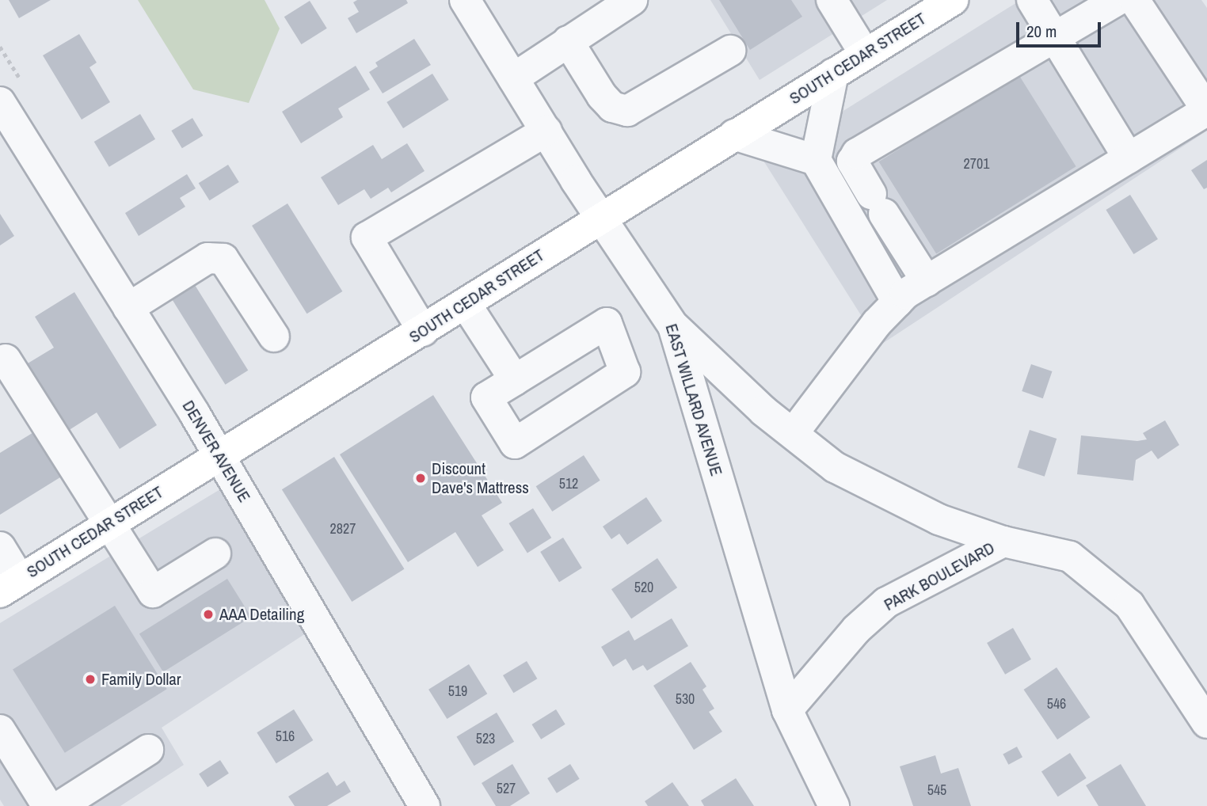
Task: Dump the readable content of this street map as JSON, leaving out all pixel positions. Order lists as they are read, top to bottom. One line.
{"streets":{"main road":["SOUTH CEDAR STREET"],"street":["EAST WILLARD AVENUE","DENVER AVENUE","PARK BOULEVARD"]},"crossings":[["SOUTH CEDAR STREET","EAST WILLARD AVENUE"],["SOUTH CEDAR STREET","DENVER AVENUE"],["EAST WILLARD AVENUE","PARK BOULEVARD"]],"places":["Discount Dave's Mattress","AAA Detailing","Family Dollar"],"house_numbers":["2701","512","2827","520","519","530","546","516","523","527","545"],"scale_bar":"20 m"}
